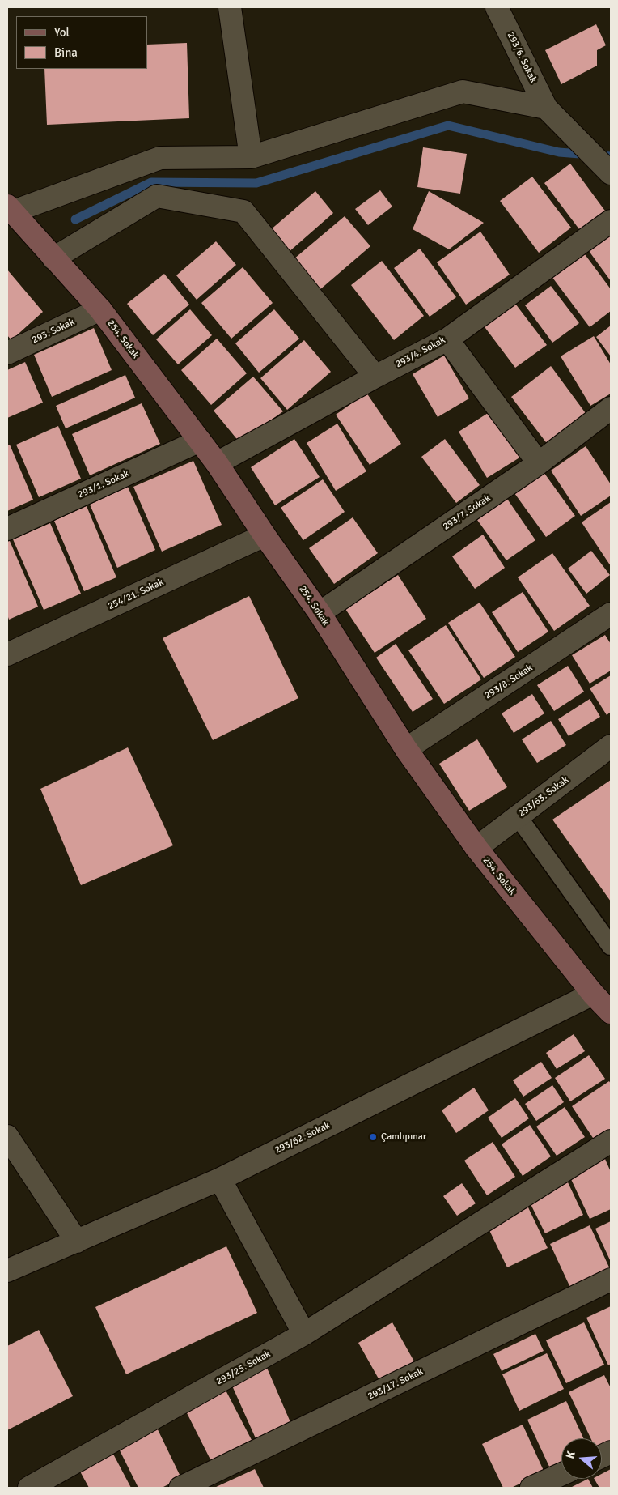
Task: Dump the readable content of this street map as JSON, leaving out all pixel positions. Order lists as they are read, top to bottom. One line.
{"streets":{"street":["293/6. Sokak","293. Sokak","254. Sokak","293/4. Sokak","293/1. Sokak","293/7. Sokak","254/21. Sokak","293/8. Sokak","293/63. Sokak","293/62. Sokak","293/25. Sokak","293/17. Sokak"]},"crossings":[["293. Sokak","254. Sokak"],["254. Sokak","293/4. Sokak"],["254. Sokak","293/1. Sokak"],["254. Sokak","293/7. Sokak"],["254. Sokak","254/21. Sokak"],["254. Sokak","293/8. Sokak"],["254. Sokak","293/63. Sokak"],["254. Sokak","293/62. Sokak"]],"places":["Çamlıpınar"],"legend":["Yol","Bina"],"north":"left"}
